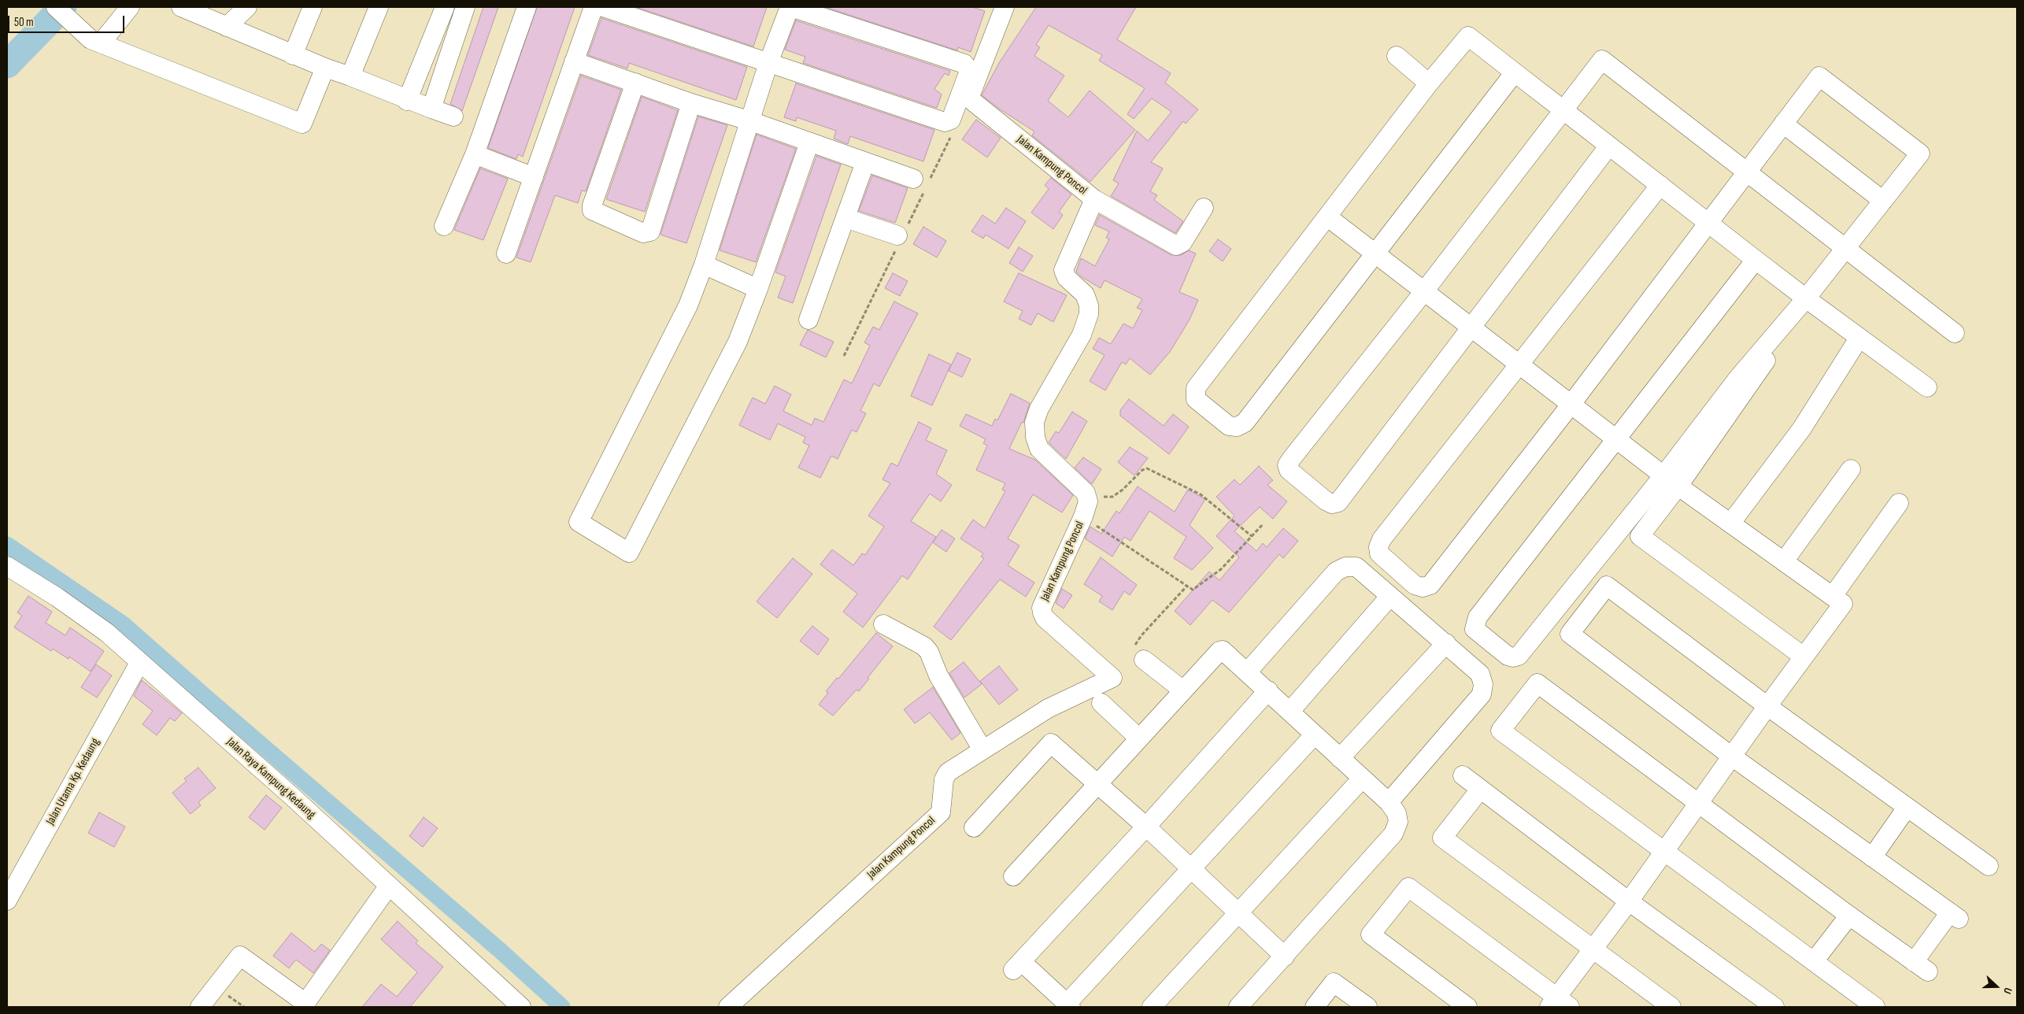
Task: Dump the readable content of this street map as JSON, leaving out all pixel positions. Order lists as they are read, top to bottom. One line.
{"streets":{"street":["Jalan Kampung Poncol","Jalan Raya Kampung Kedaung","Jalan Utama Kp. Kedaung"]},"crossings":[["Jalan Raya Kampung Kedaung","Jalan Utama Kp. Kedaung"]],"scale_bar":"50 m","north":"right"}
